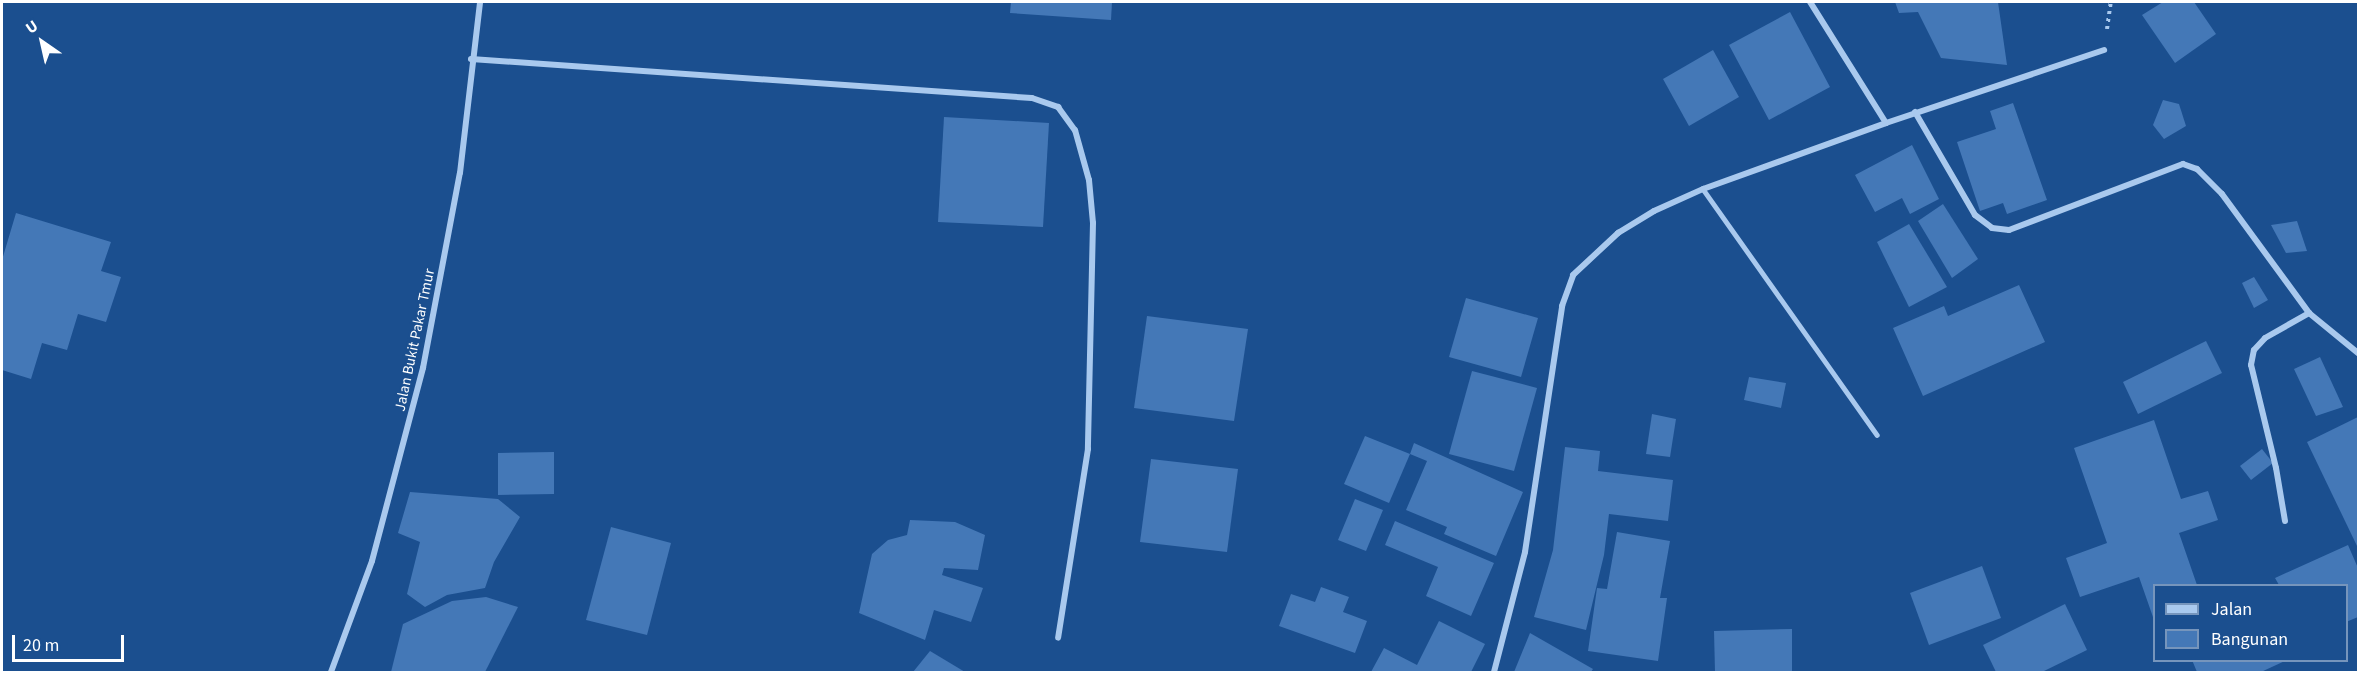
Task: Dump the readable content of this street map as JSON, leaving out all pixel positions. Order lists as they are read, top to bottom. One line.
{"streets":{"street":["Jalan Bukit Pakar Tmur"]},"legend":["Jalan","Bangunan"],"scale_bar":"20 m","north":"top left"}
